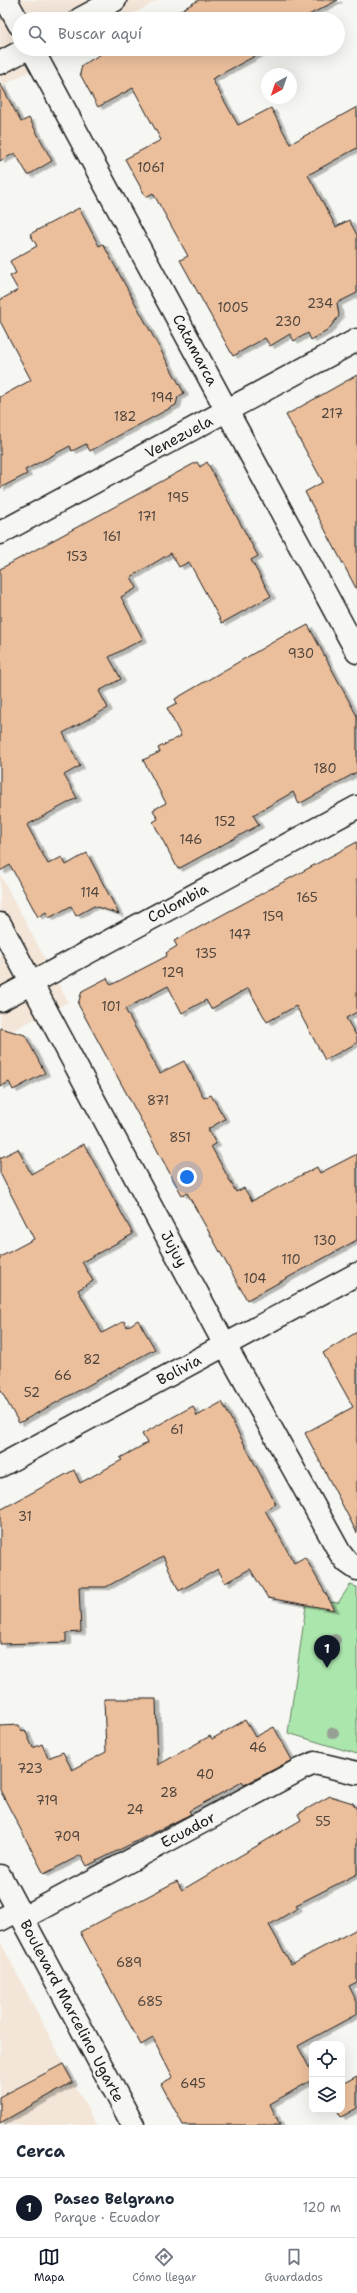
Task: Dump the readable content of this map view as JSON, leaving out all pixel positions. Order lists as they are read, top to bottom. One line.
{"streets":{"street":["Catamarca","Venezuela","Colombia","Jujuy","Bolivia","Ecuador","Boulevard Marcelino Ugarte"]},"crossings":[["Catamarca","Venezuela"],["Colombia","Jujuy"],["Jujuy","Bolivia"],["Ecuador","Boulevard Marcelino Ugarte"]],"house_numbers":["1061","234","1005","230","194","217","182","195","171","161","153","930","180","152","146","114","165","159","147","135","129","101","871","851","130","110","104","82","66","52","61","31","46","723","40","28","719","24","55","709","689","685","645"],"north":"bottom left","page":{"search":"Buscar aquí","pins":"1","heading":"Cerca","list":[{"mark":"1","name":"Paseo Belgrano","note":"Parque · Ecuador","value":"120 m"}],"nav":["Mapa","Cómo llegar","Guardados"]}}
